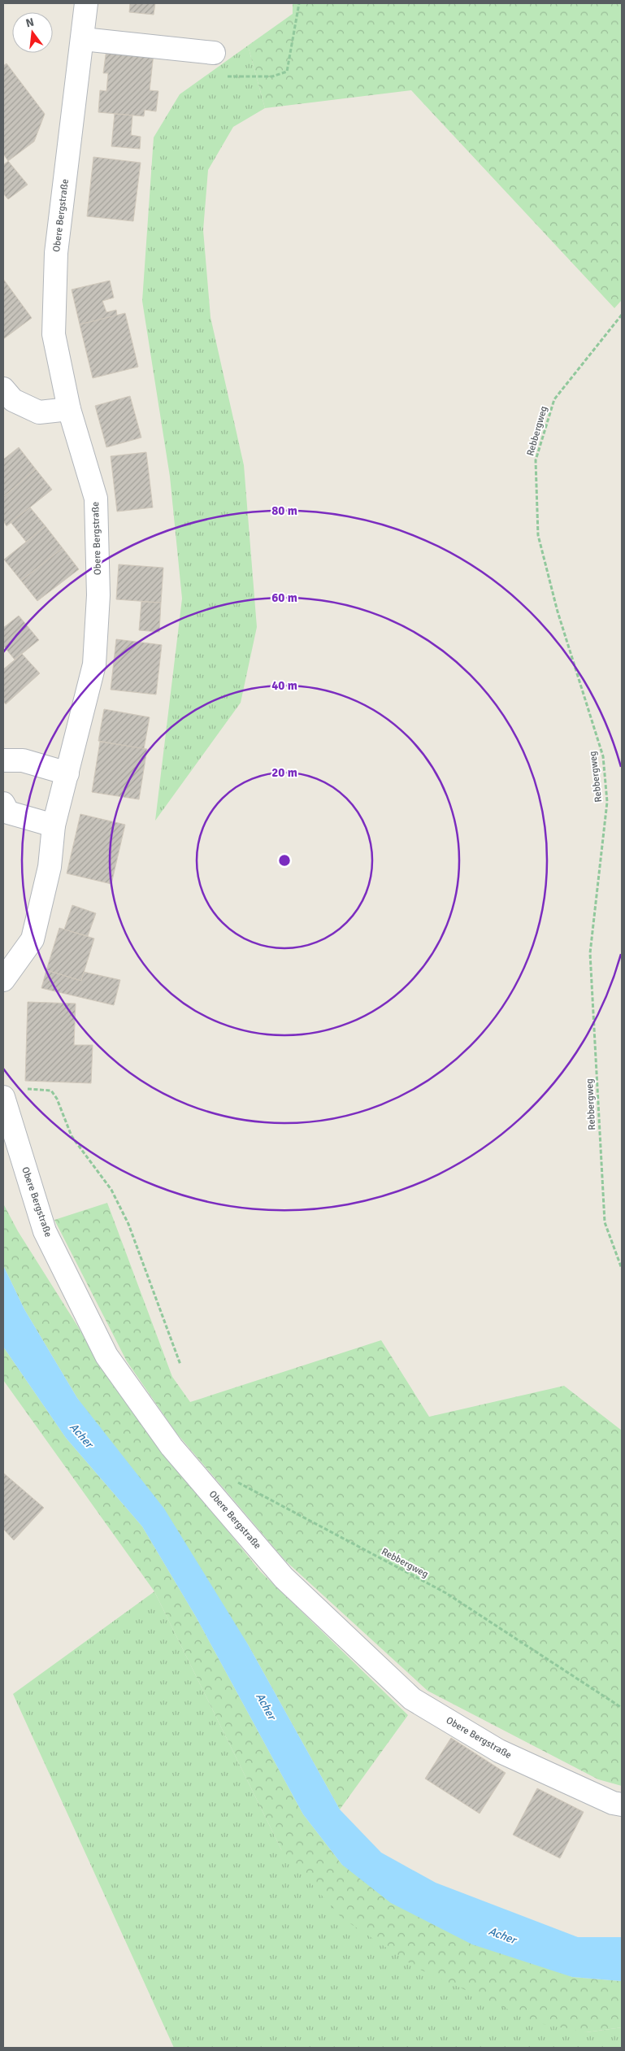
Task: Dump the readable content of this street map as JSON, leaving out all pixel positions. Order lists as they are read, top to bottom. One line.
{"streets":{"street":["Obere Bergstraße"],"path":["Rebbergweg"]},"water":["Acher"],"north":"top","rings":["80 m","60 m","40 m","20 m"]}
